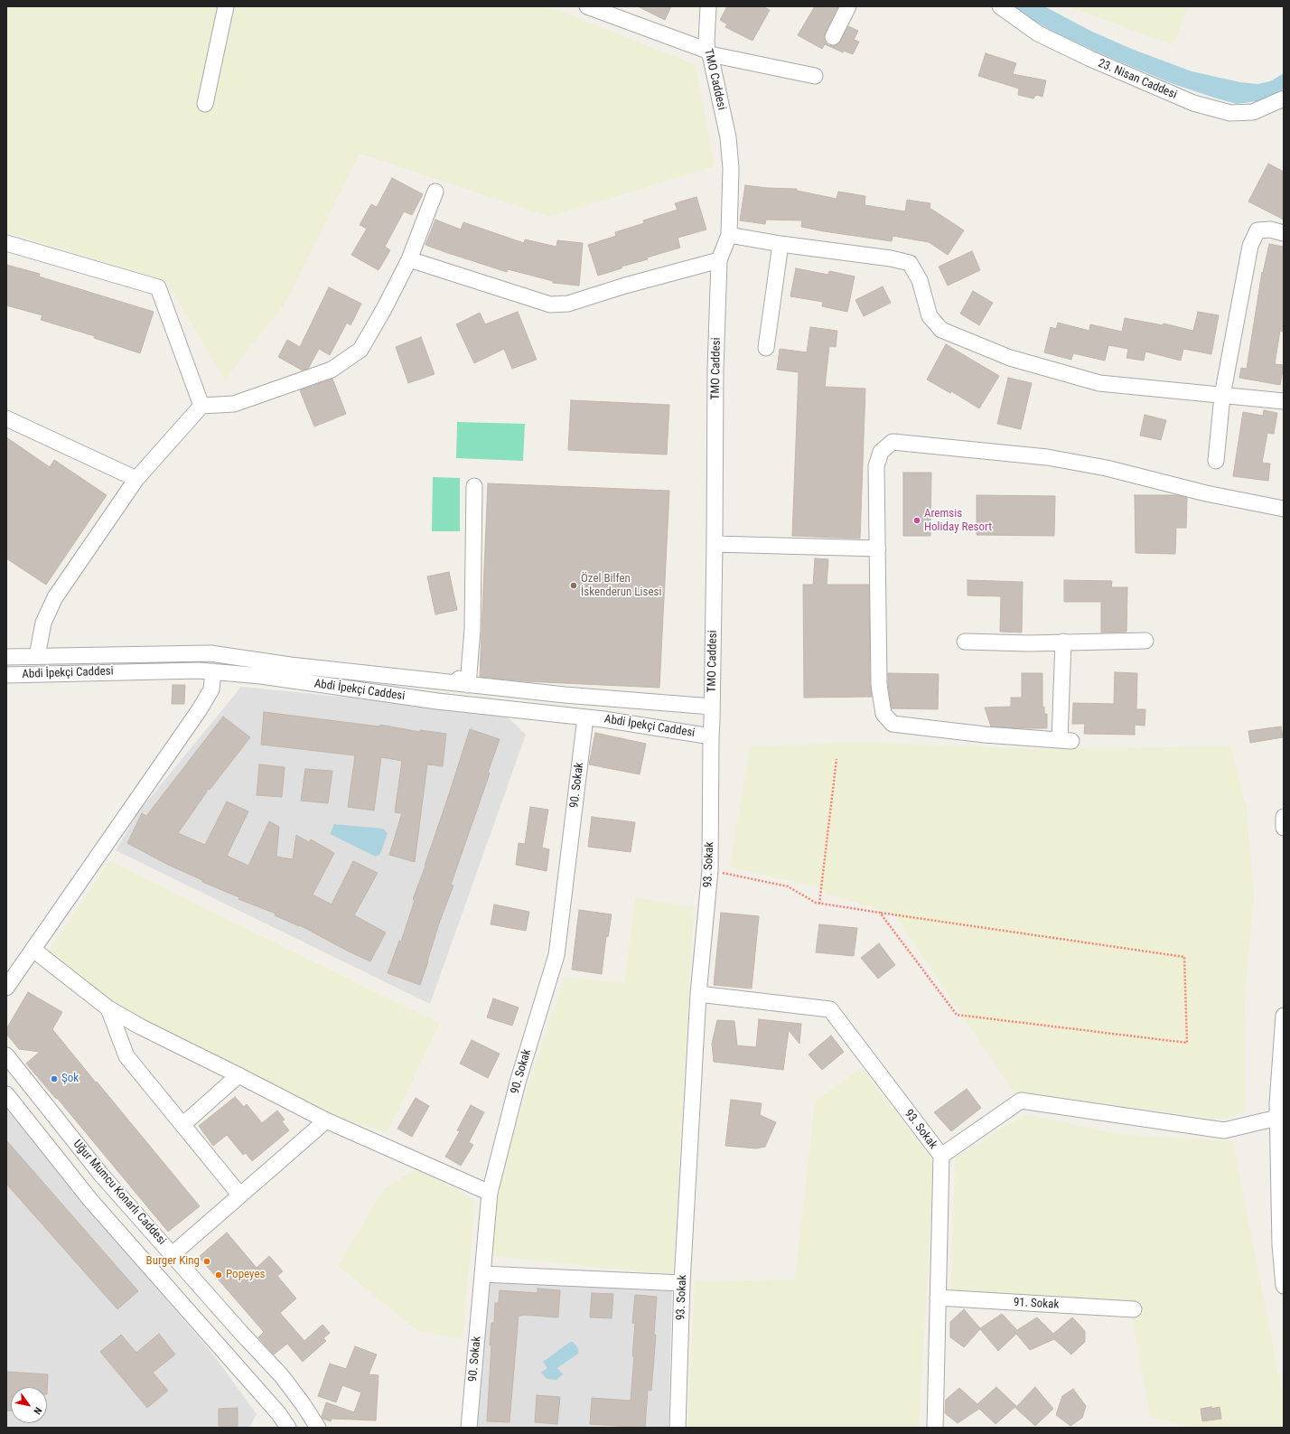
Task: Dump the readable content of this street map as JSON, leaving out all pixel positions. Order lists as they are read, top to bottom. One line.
{"streets":{"street":["TMO Caddesi","23. Nisan Caddesi","Abdi İpekçi Caddesi","90. Sokak","93. Sokak","Uğur Mumcu Konarlı Caddesi","91. Sokak"]},"crossings":[["TMO Caddesi","Abdi İpekçi Caddesi"],["TMO Caddesi","93. Sokak"],["Abdi İpekçi Caddesi","90. Sokak"],["Abdi İpekçi Caddesi","93. Sokak"],["93. Sokak","91. Sokak"]],"places":["Aremsis Holiday Resort","Özel Bilfen İskenderun Lisesi","Şok","Burger King","Popeyes"],"north":"bottom right"}
